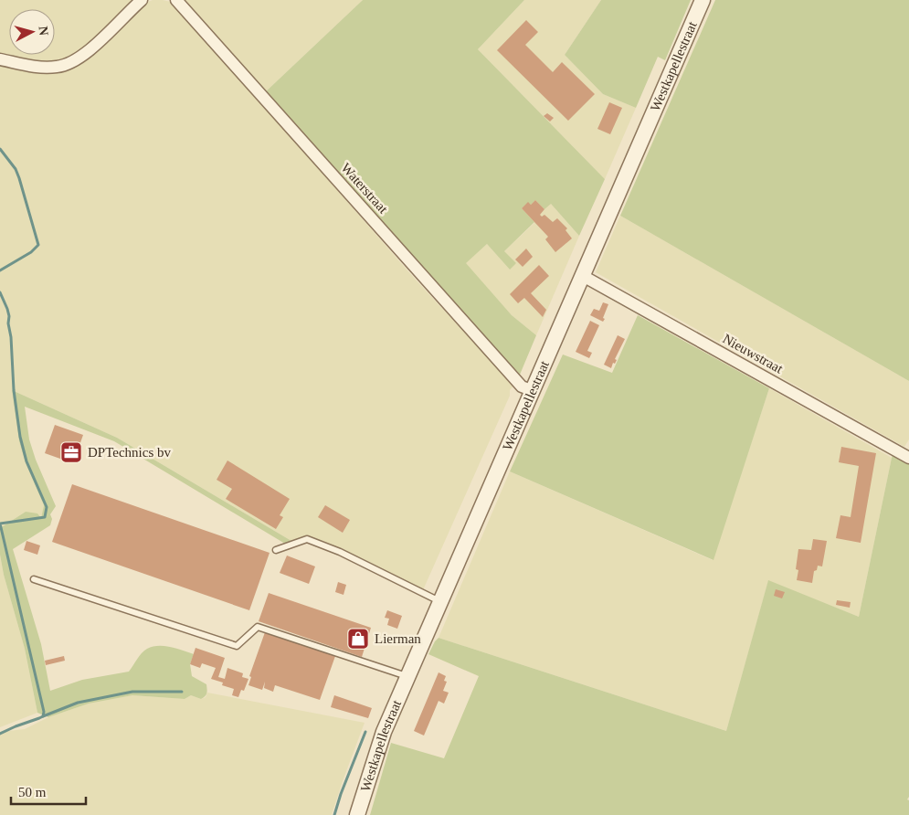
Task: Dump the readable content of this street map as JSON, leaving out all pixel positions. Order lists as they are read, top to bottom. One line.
{"streets":{"street":["Westkapellestraat","Waterstraat","Nieuwstraat"]},"crossings":[["Westkapellestraat","Waterstraat"],["Westkapellestraat","Nieuwstraat"]],"places":{"office":["DPTechnics bv"],"shop":["Lierman"]},"scale_bar":"50 m","north":"right"}
